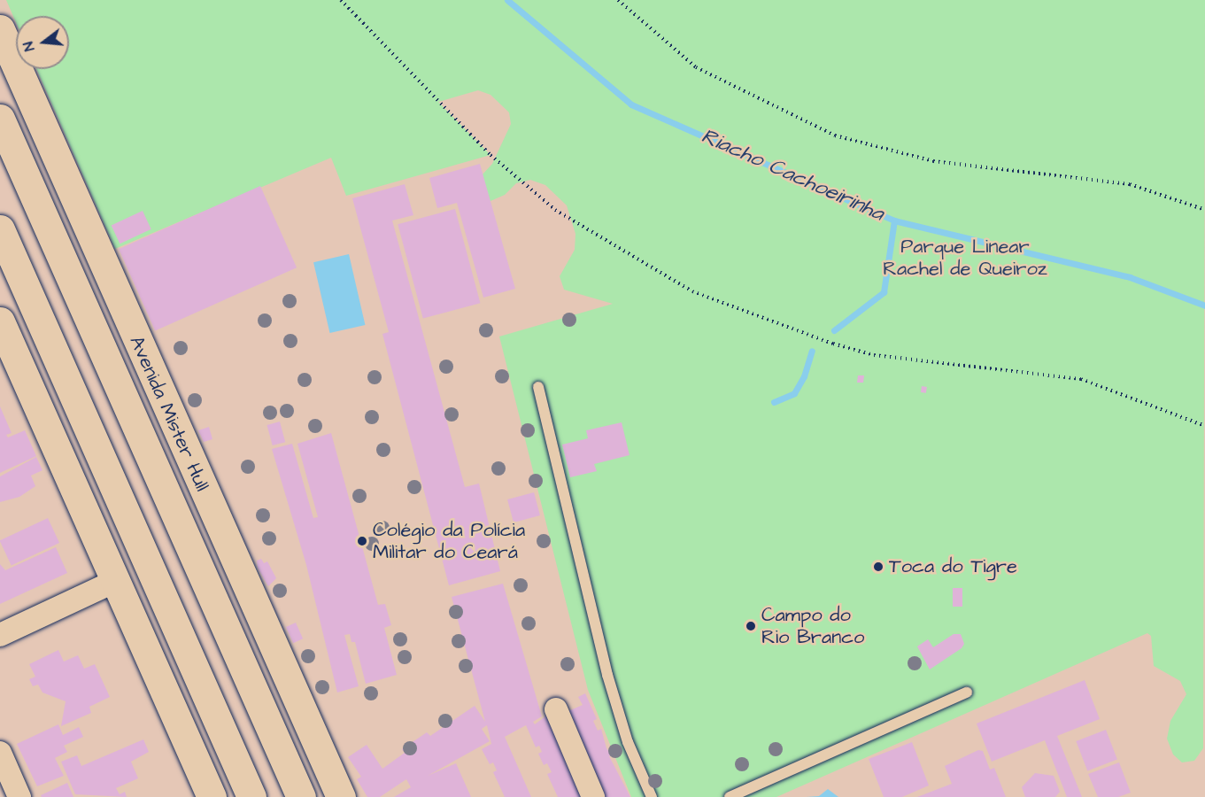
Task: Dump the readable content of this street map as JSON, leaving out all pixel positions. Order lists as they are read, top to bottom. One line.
{"streets":{"main road":["Avenida Mister Hull"]},"water":["Riacho Cachoeirinha"],"parks":["Parque Linear Rachel de Queiroz"],"places":["Colégio da Polícia Militar do Ceará","Toca do Tigre","Campo do Rio Branco"],"north":"left"}
